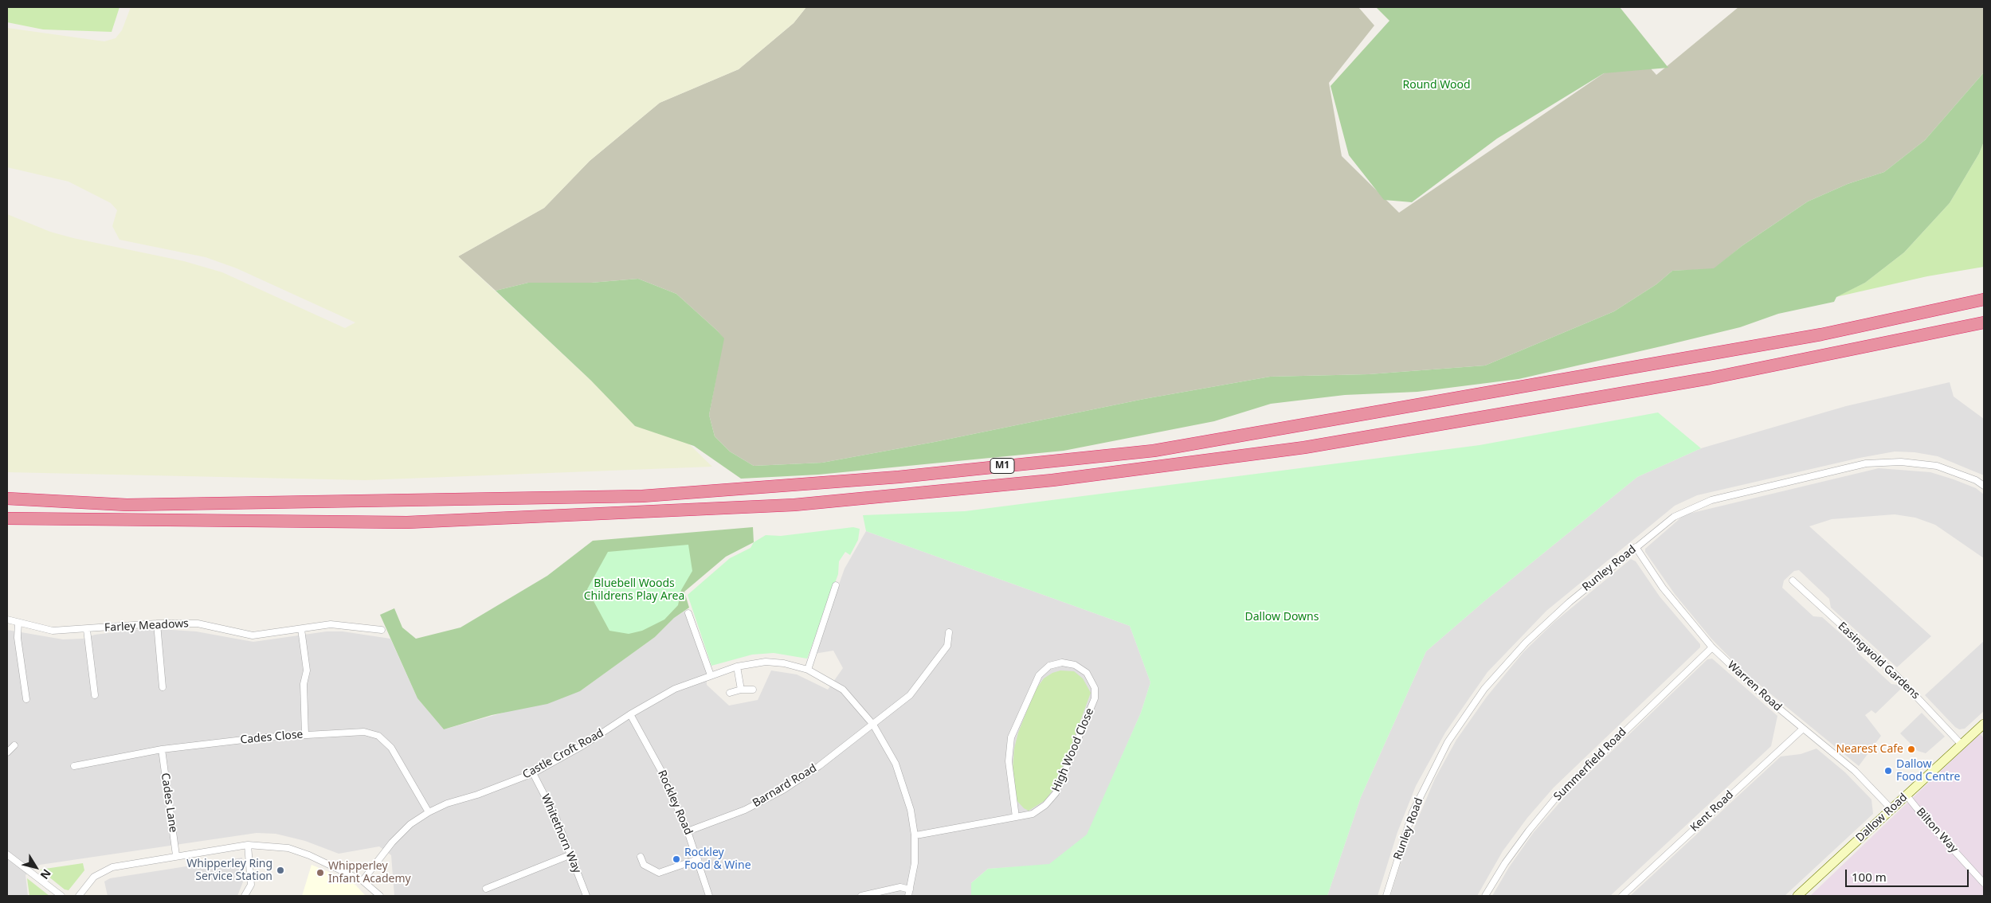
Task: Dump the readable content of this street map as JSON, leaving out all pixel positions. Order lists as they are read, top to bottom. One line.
{"streets":{"highway":["M1"],"street":["Runley Road","Farley Meadows","Easingwold Gardens","Warren Road","Cades Close","High Wood Close","Castle Croft Road","Summerfield Road","Barnard Road","Cades Lane","Rockley Road","Kent Road","Dallow Road","Bilton Way","Whitethorn Way"]},"crossings":[["Runley Road","Warren Road"],["Easingwold Gardens","Dallow Road"],["Warren Road","Summerfield Road"],["Warren Road","Kent Road"],["Warren Road","Dallow Road"],["Cades Close","Castle Croft Road"],["Cades Close","Cades Lane"],["High Wood Close","Castle Croft Road"],["Castle Croft Road","Barnard Road"],["Castle Croft Road","Rockley Road"],["Castle Croft Road","Whitethorn Way"],["Barnard Road","Rockley Road"],["Dallow Road","Bilton Way"]],"parks":["Round Wood","Bluebell Woods Childrens Play Area","Dallow Downs"],"places":["Nearest Cafe","Dallow Food Centre","Rockley Food & Wine","Whipperley Ring Service Station","Whipperley Infant Academy"],"scale_bar":"100 m","north":"bottom right"}
